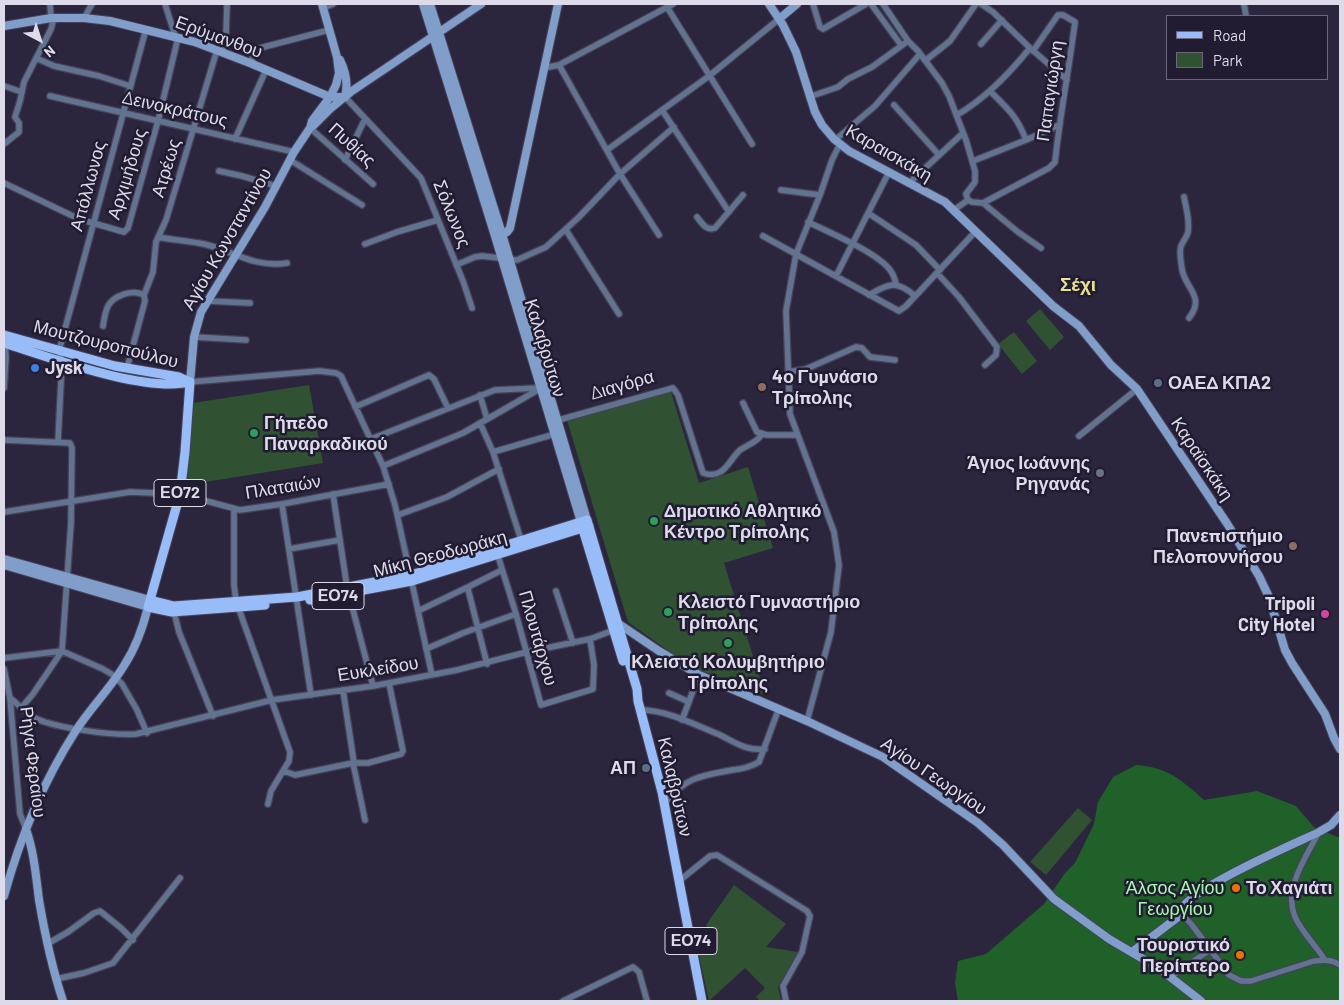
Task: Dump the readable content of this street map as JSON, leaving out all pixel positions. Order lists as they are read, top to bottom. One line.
{"streets":{"main road":["Αγίου Κωνσταντίνου","Μουτζουροπούλου","Καλαβρύτων","ΕΟ72","Μίκη Θεοδωράκη","ΕΟ74"],"street":["Ερύμανθου","Παπαγιώργη","Δεινοκράτους","Πυθίας","Καραισκάκη","Ατρέως","Αρχιμήδους","Απόλλωνος","Σόλωνος","Διαγόρα","Καραϊσκάκη","Πλαταιών","Πλουτάρχου","Ευκλείδου","Ρήγα Φεραίου","Αγίου Γεωργίου"]},"crossings":[["Ερύμανθου","Ατρέως"],["Ερύμανθου","Αρχιμήδους"],["Ερύμανθου","Απόλλωνος"],["Ερύμανθου","Σόλωνος"],["Ερύμανθου","Αγίου Κωνσταντίνου"],["Δεινοκράτους","Ατρέως"],["Δεινοκράτους","Αρχιμήδους"],["Δεινοκράτους","Απόλλωνος"],["Δεινοκράτους","Αγίου Κωνσταντίνου"],["Πυθίας","Αγίου Κωνσταντίνου"],["Καραισκάκη","Καραϊσκάκη"],["Ατρέως","Μουτζουροπούλου"],["Αρχιμήδους","Απόλλωνος"],["Απόλλωνος","Μουτζουροπούλου"],["Σόλωνος","Αγίου Κωνσταντίνου"],["Αγίου Κωνσταντίνου","Μουτζουροπούλου"],["Αγίου Κωνσταντίνου","Πλαταιών"],["Αγίου Κωνσταντίνου","ΕΟ72"],["Αγίου Κωνσταντίνου","Μίκη Θεοδωράκη"],["Καλαβρύτων","Διαγόρα"],["Καλαβρύτων","Μίκη Θεοδωράκη"],["Καλαβρύτων","ΕΟ74"],["Καλαβρύτων","Ευκλείδου"],["Καλαβρύτων","Αγίου Γεωργίου"],["ΕΟ72","Μίκη Θεοδωράκη"],["ΕΟ72","Ευκλείδου"],["ΕΟ72","Ρήγα Φεραίου"],["Μίκη Θεοδωράκη","Πλουτάρχου"],["Πλουτάρχου","Ευκλείδου"],["Ευκλείδου","Ρήγα Φεραίου"],["Ευκλείδου","Αγίου Γεωργίου"]],"districts":["Σέχι"],"parks":["Άλσος Αγίου Γεωργίου"],"places":["Jysk","ΟΑΕΔ ΚΠΑ2","4ο Γυμνάσιο Τρίπολης","Γήπεδο Παναρκαδικού","Άγιος Ιωάννης Ρηγανάς","Δημοτικό Αθλητικό Κέντρο Τρίπολης","Πανεπιστήμιο Πελοποννήσου","Κλειστό Γυμναστήριο Τρίπολης","Tripoli City Hotel","Κλειστό Κολυμβητήριο Τρίπολης","ΑΠ","Το Χαγιάτι","Τουριστικό Περίπτερο"],"legend":["Road","Park"],"north":"bottom right"}
